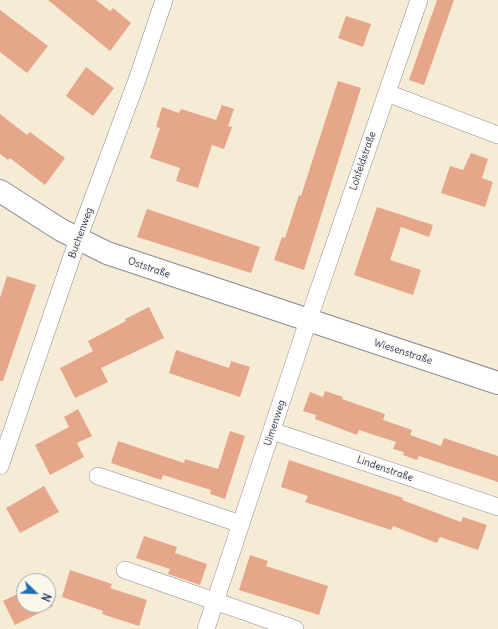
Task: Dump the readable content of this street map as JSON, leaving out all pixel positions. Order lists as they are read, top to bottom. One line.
{"streets":{"main road":["Oststraße","Wiesenstraße"],"street":["Lohfeldstraße","Buchenweg","Ulmenweg","Lindenstraße"]},"crossings":[["Lohfeldstraße","Oststraße"],["Lohfeldstraße","Wiesenstraße"],["Lohfeldstraße","Ulmenweg"],["Buchenweg","Oststraße"],["Oststraße","Wiesenstraße"],["Oststraße","Ulmenweg"],["Wiesenstraße","Ulmenweg"],["Ulmenweg","Lindenstraße"]],"north":"bottom right"}
